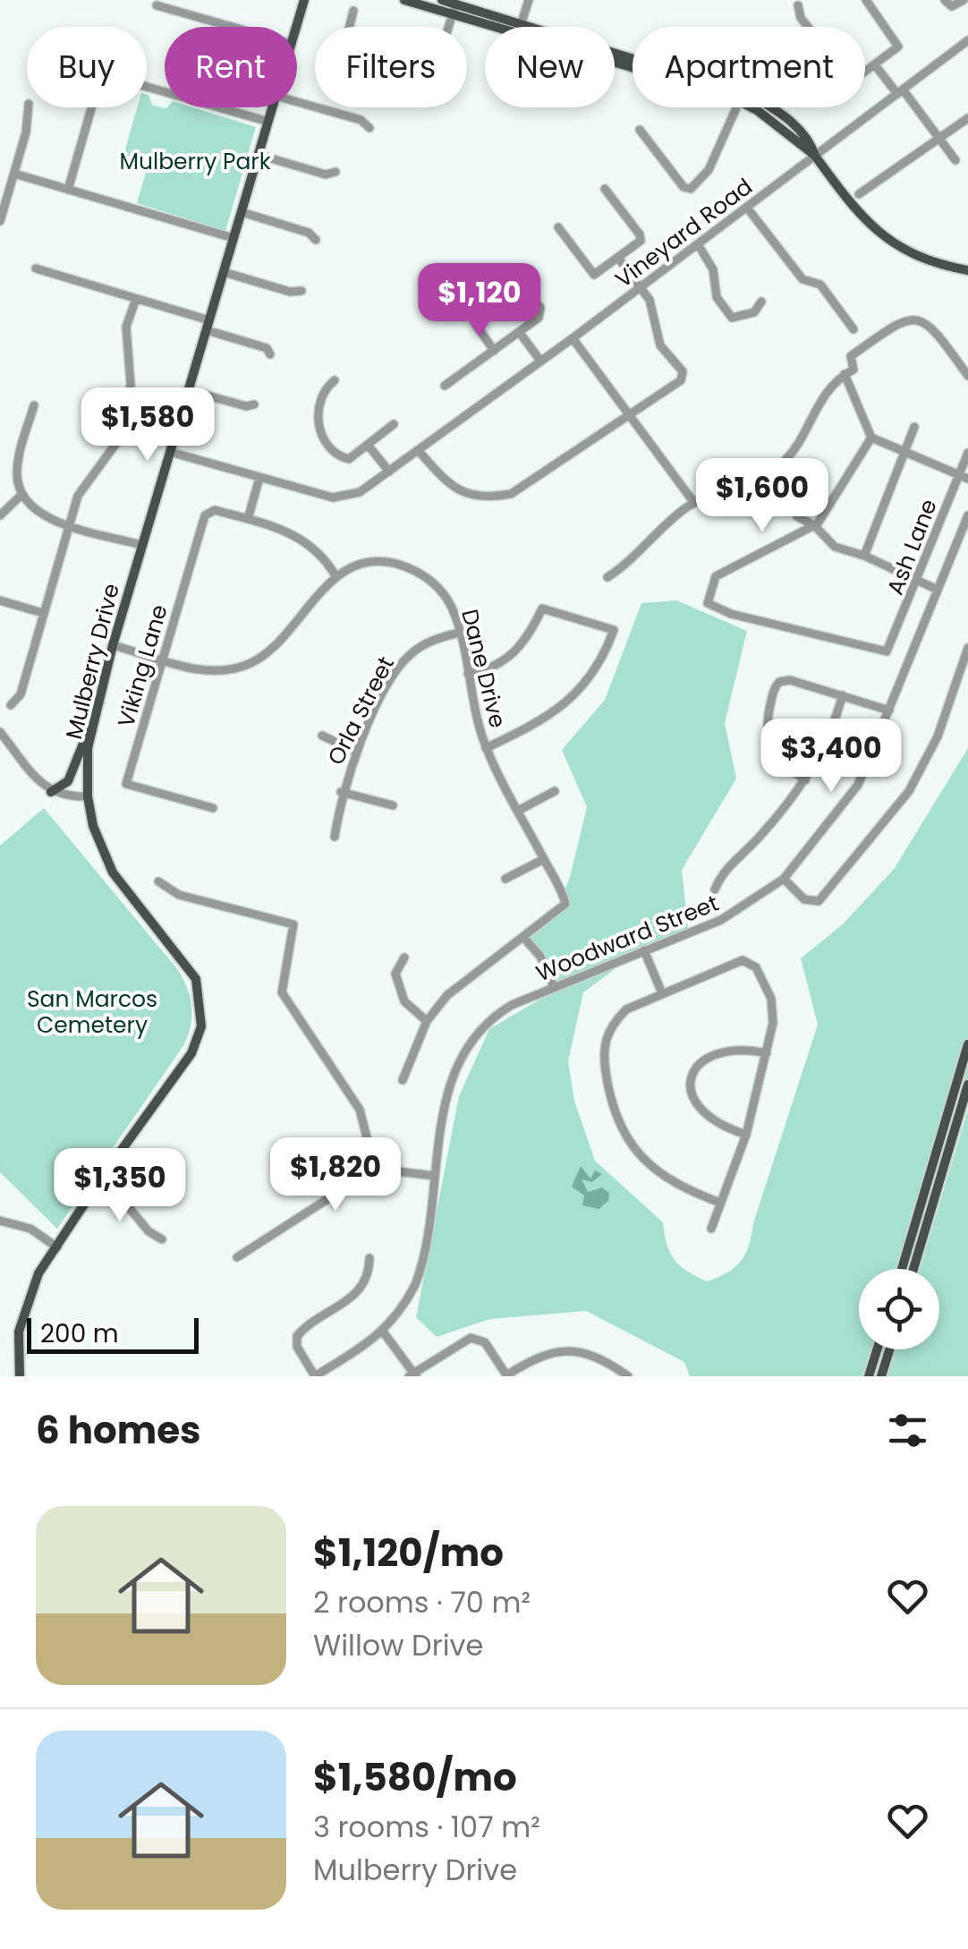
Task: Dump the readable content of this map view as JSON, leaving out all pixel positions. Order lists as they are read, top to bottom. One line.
{"streets":{"main road":["Mulberry Drive"],"street":["Vineyard Road","Ash Lane","Viking Lane","Dane Drive","Orla Street","Woodward Street"]},"crossings":[["Vineyard Road","Mulberry Drive"],["Mulberry Drive","Dane Drive"],["Viking Lane","Dane Drive"],["Dane Drive","Orla Street"]],"parks":["Mulberry Park","San Marcos Cemetery"],"scale_bar":"200 m","page":{"chip":["Buy","Rent","Filters","New","Apartment"],"price":["$1,120","$1,580","$1,600","$3,400","$1,820","$1,350"],"scale":"200 m","heading":"6 homes","list":[{"name":"$1,120/mo","note":"2 rooms · 70 m² · Willow Drive"},{"name":"$1,580/mo","note":"3 rooms · 107 m² · Mulberry Drive"}]}}
